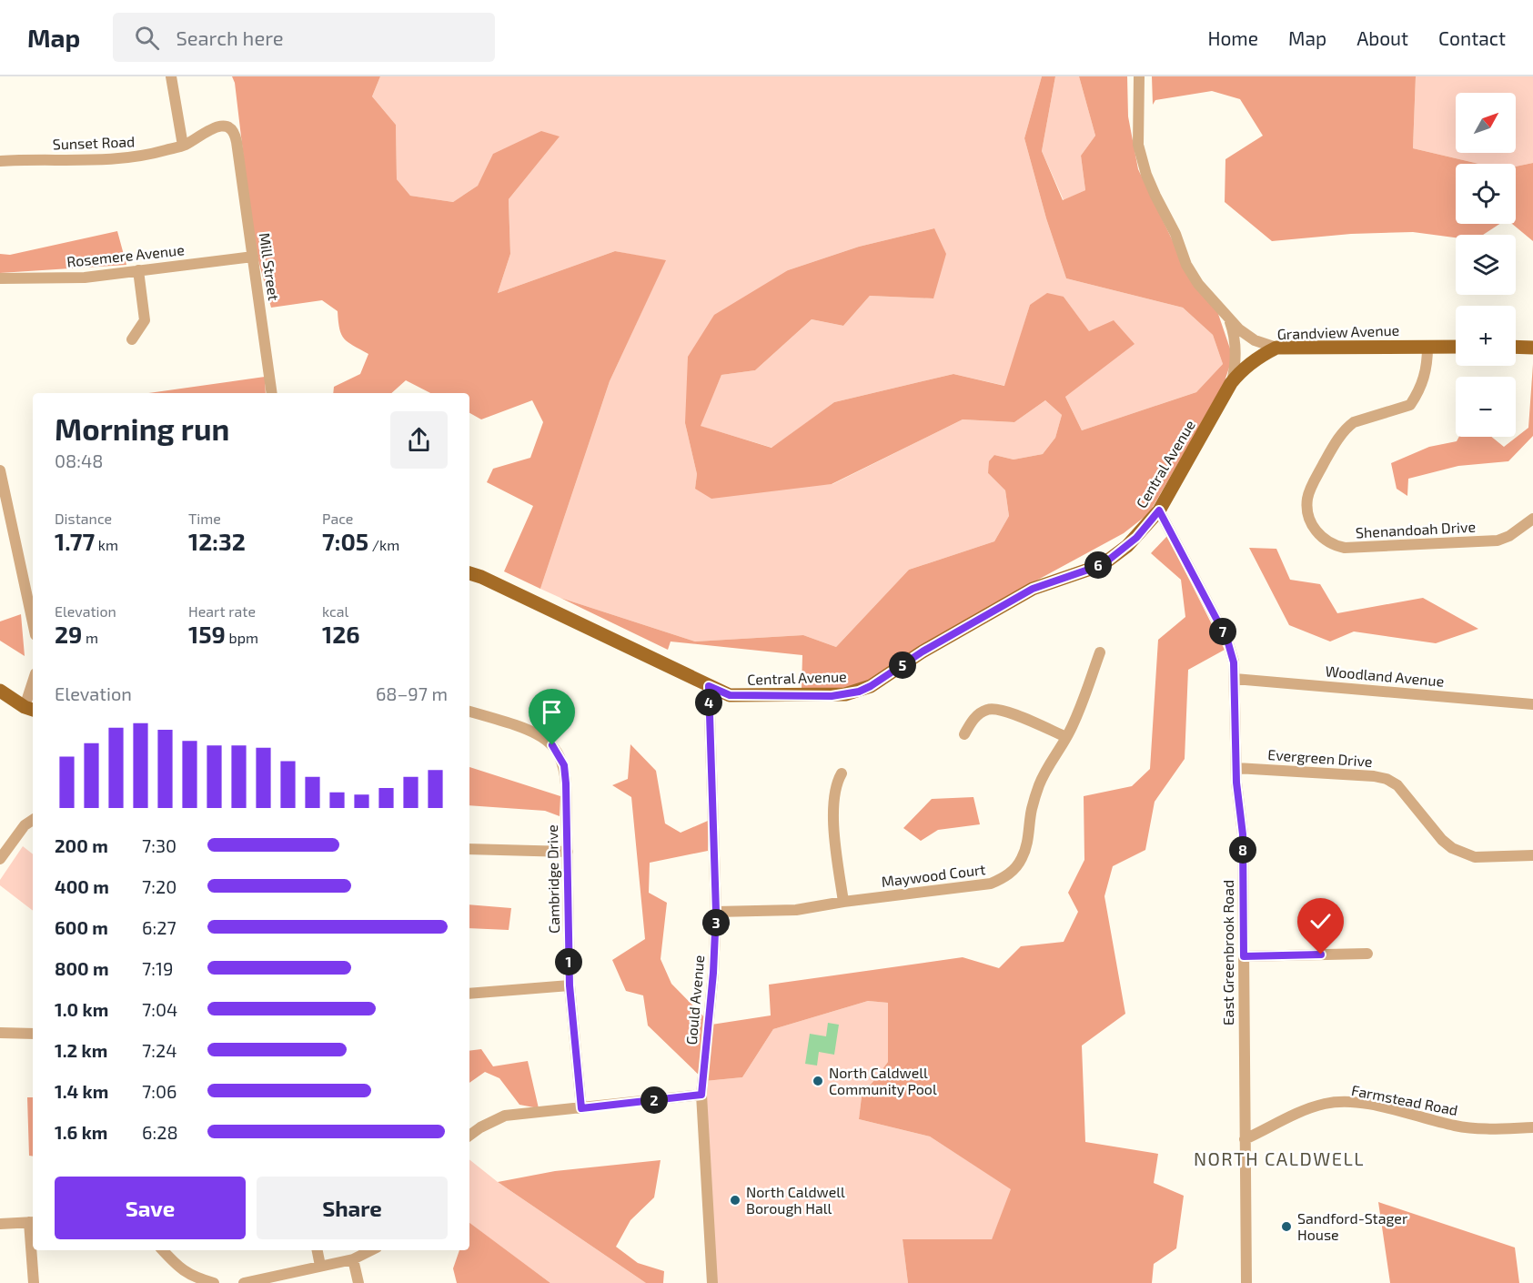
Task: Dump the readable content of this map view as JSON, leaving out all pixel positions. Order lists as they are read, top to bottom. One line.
{"streets":{"main road":["Grandview Avenue","Central Avenue"],"street":["Sunset Road","Rosemere Avenue","Mill Street","Shenandoah Drive","Woodland Avenue","Evergreen Drive","Maywood Court","Cambridge Drive","East Greenbrook Road","Gould Avenue","Farmstead Road"]},"crossings":[["Sunset Road","Mill Street"],["Rosemere Avenue","Mill Street"],["Grandview Avenue","Central Avenue"],["Grandview Avenue","Shenandoah Drive"],["Central Avenue","East Greenbrook Road"],["Central Avenue","Gould Avenue"],["Woodland Avenue","East Greenbrook Road"],["Evergreen Drive","East Greenbrook Road"],["Maywood Court","Gould Avenue"],["East Greenbrook Road","Farmstead Road"]],"districts":["NORTH CALDWELL"],"places":["North Caldwell Community Pool","North Caldwell Borough Hall","Sandford-Stager House"],"north":"top right","page":{"header":"Map","search":"Search here","nav":["Home","Map","About","Contact"],"map_buttons":["+","−"],"heading":["Morning run","08:48"],"stats":[["Distance","1.77 km"],["Time","12:32"],["Pace","7:05 /km"],["Elevation","29 m"],["Heart rate","159 bpm"],["kcal","126"]],"pins":["6","7","5","4","8","3","1","2"],"chart":["Elevation","68–97 m"],"list":[{"name":"200 m","note":"7:30"},{"name":"400 m","note":"7:20"},{"name":"600 m","note":"6:27"},{"name":"800 m","note":"7:19"},{"name":"1.0 km","note":"7:04"},{"name":"1.2 km","note":"7:24"},{"name":"1.4 km","note":"7:06"},{"name":"1.6 km","note":"6:28"}],"buttons":["Save","Share"]}}
